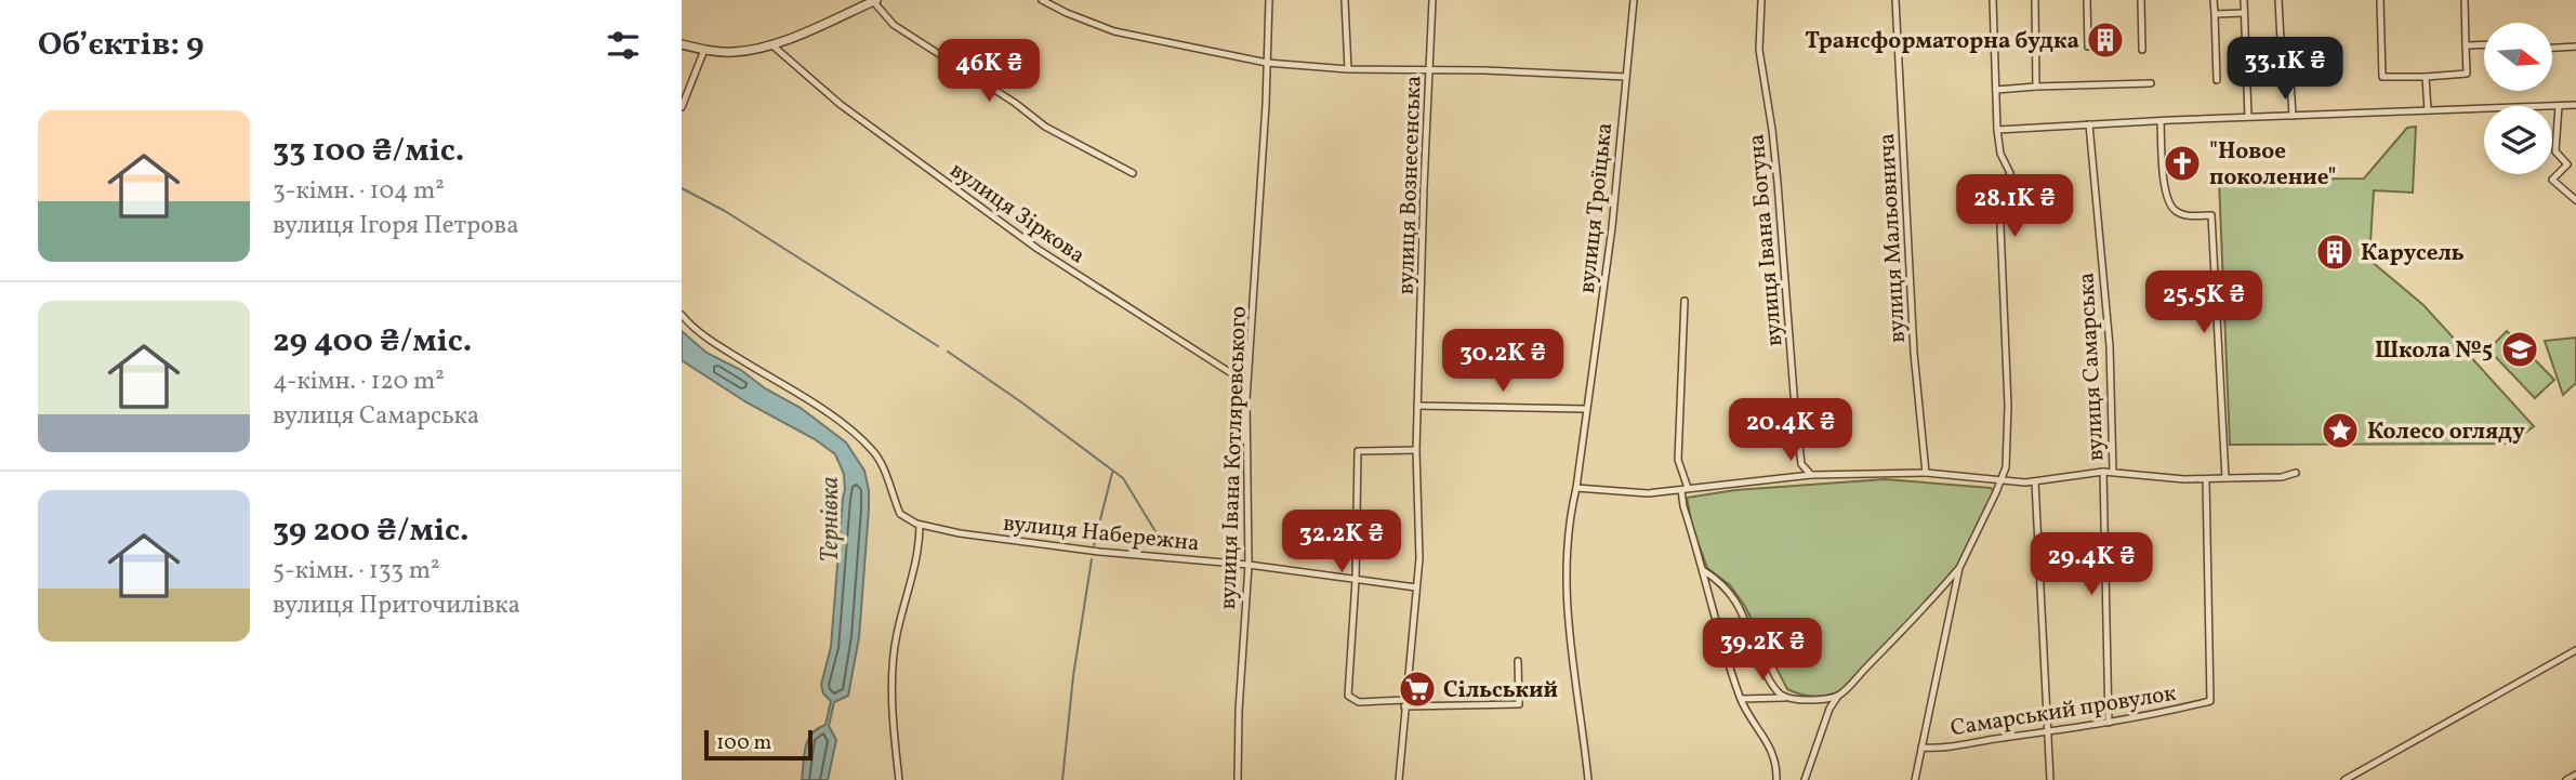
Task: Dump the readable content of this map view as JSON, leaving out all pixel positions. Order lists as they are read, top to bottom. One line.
{"streets":{"street":["вулиця Вознесенська","вулиця Троїцька","вулиця Зіркова","вулиця Мальовнича","вулиця Івана Богуна","вулиця Самарська","вулиця Івана Котляревського","вулиця Набережна","Самарський провулок"]},"crossings":[["вулиця Вознесенська","вулиця Набережна"],["вулиця Зіркова","вулиця Івана Котляревського"],["вулиця Самарська","Самарський провулок"],["вулиця Івана Котляревського","вулиця Набережна"]],"water":["Тернівка"],"places":{"building":["Трансформаторна будка","Карусель"],"church":["\"Новое поколение\""],"school or university":["Школа №5"],"place":["Колесо огляду"],"supermarket":["Сільський"]},"scale_bar":"100 m","north":"right","page":{"heading":"Об’єктів: 9","price":["33.1K ₴","46K ₴","28.1K ₴","25.5K ₴","30.2K ₴","20.4K ₴","32.2K ₴","29.4K ₴","39.2K ₴"],"list":[{"name":"33 100 ₴/міс.","note":"3-кімн. · 104 m² · вулиця Ігоря Петрова"},{"name":"29 400 ₴/міс.","note":"4-кімн. · 120 m² · вулиця Самарська"},{"name":"39 200 ₴/міс.","note":"5-кімн. · 133 m² · вулиця Приточилівка"}],"scale":"100 m"}}
